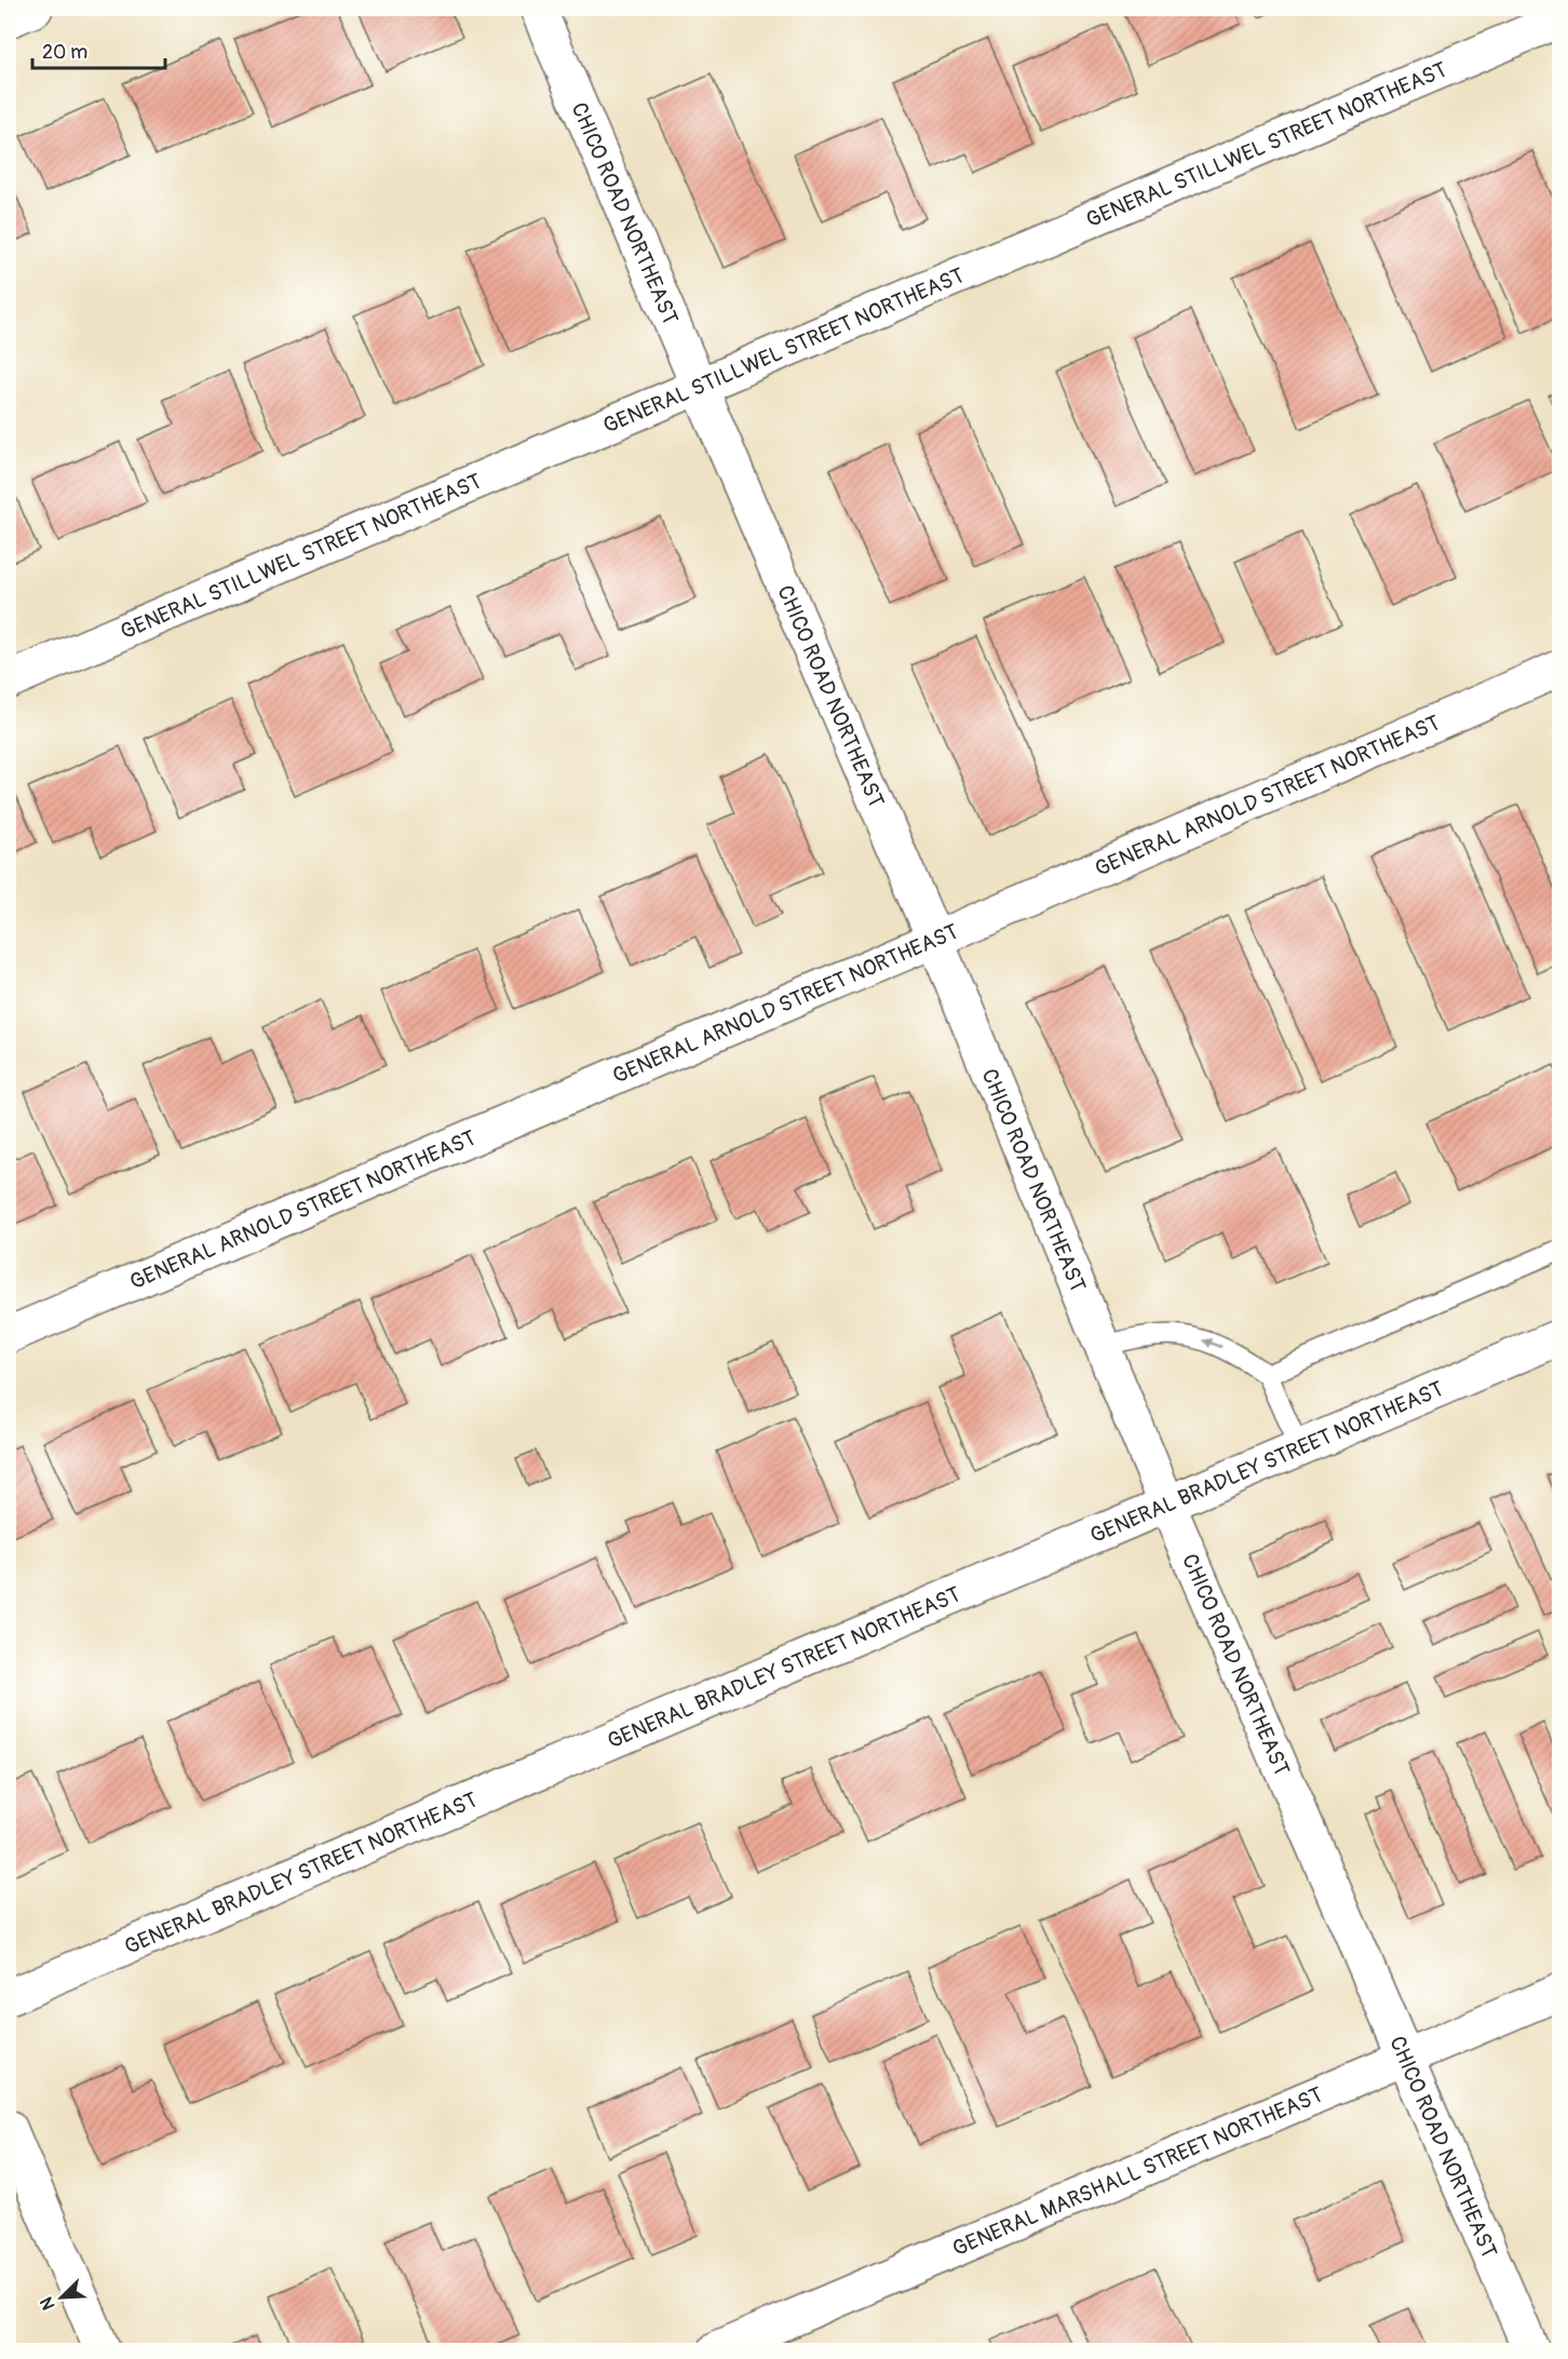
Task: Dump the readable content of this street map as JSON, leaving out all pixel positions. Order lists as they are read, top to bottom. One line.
{"streets":{"street":["GENERAL STILLWEL STREET NORTHEAST","CHICO ROAD NORTHEAST","GENERAL ARNOLD STREET NORTHEAST","GENERAL BRADLEY STREET NORTHEAST","GENERAL MARSHALL STREET NORTHEAST"]},"crossings":[["GENERAL STILLWEL STREET NORTHEAST","CHICO ROAD NORTHEAST"],["CHICO ROAD NORTHEAST","GENERAL ARNOLD STREET NORTHEAST"],["CHICO ROAD NORTHEAST","GENERAL BRADLEY STREET NORTHEAST"],["CHICO ROAD NORTHEAST","GENERAL MARSHALL STREET NORTHEAST"]],"scale_bar":"20 m","north":"bottom left"}
